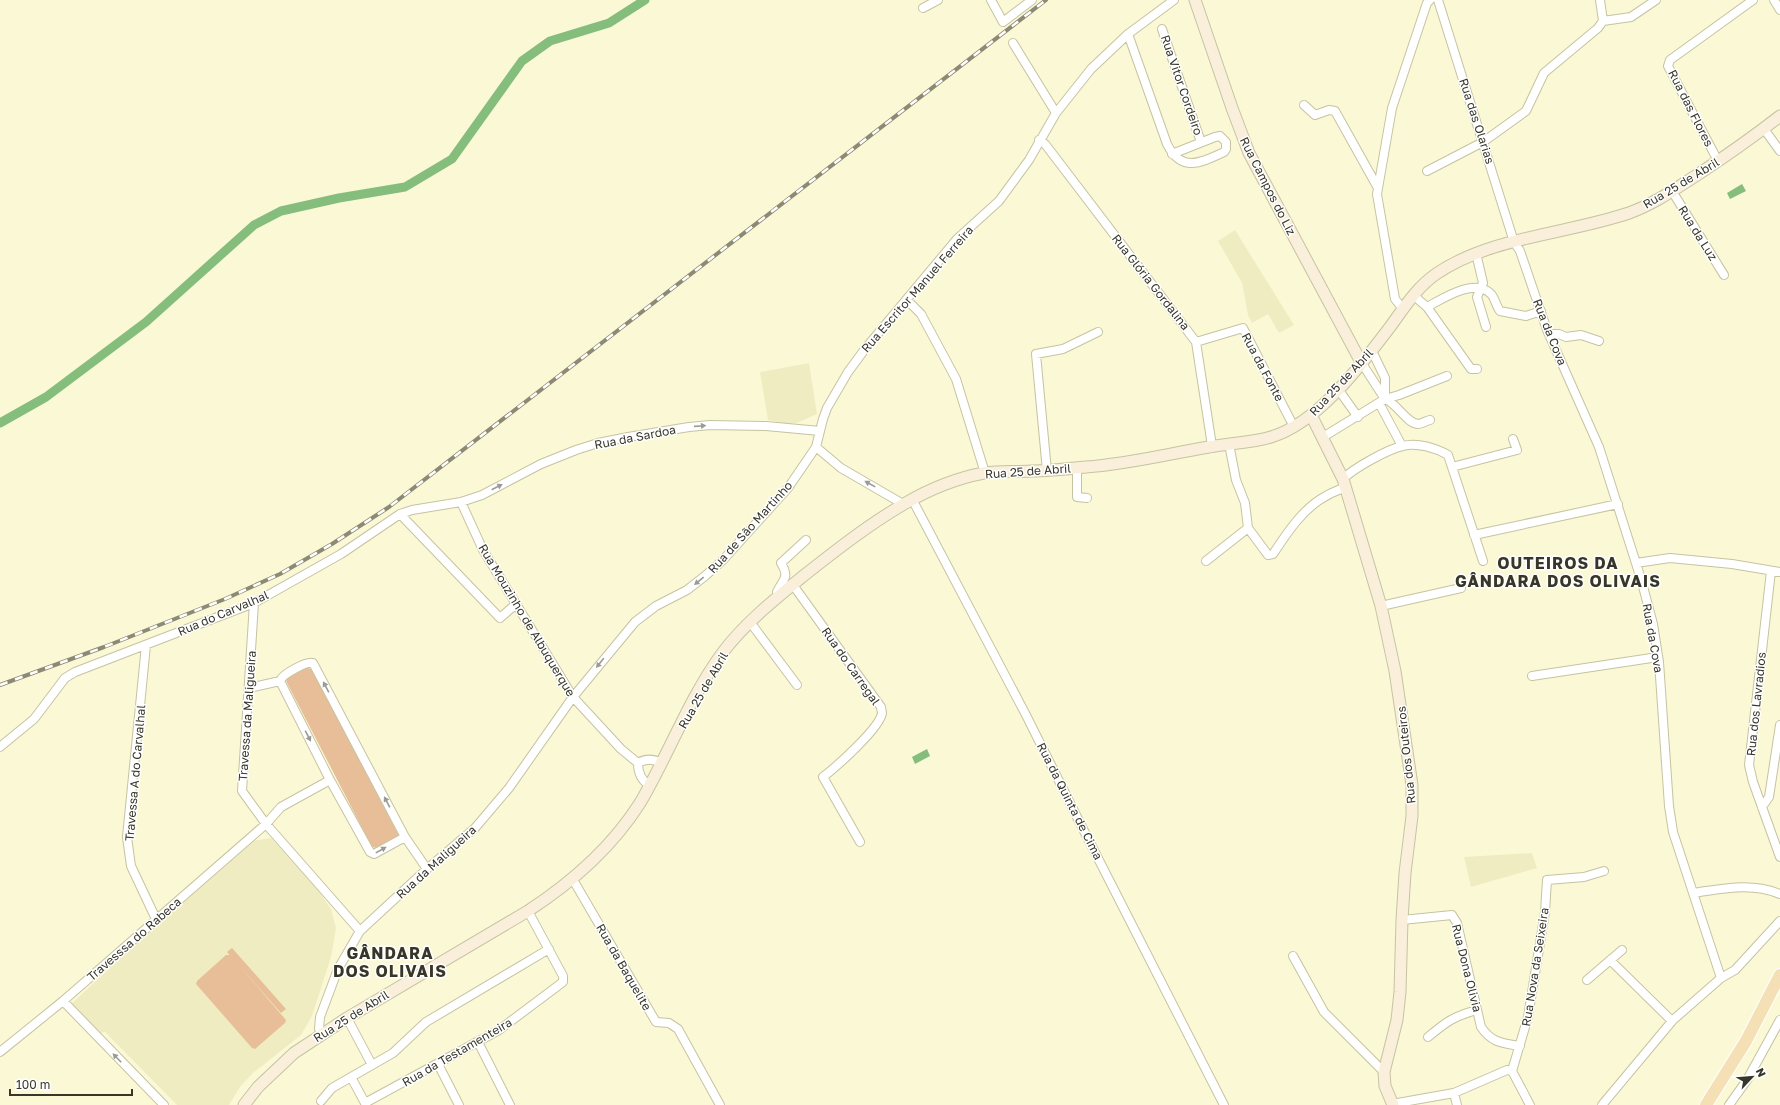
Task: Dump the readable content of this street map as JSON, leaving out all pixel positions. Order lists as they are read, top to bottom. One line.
{"streets":{"main road":["Rua 25 de Abril","Rua Campos do Liz","Rua dos Outeiros"],"street":["Rua Vitor Cordeiro","Rua das Flores","Rua das Olarias","Rua da Luz","Rua Glória Gordalina","Rua Escritor Manuel Ferreira","Rua da Cova","Rua da Fonte","Rua da Sardoa","Rua de São Martinho","Rua do Carvalhal","Rua Mouzinho de Albuquerque","Rua do Carregal","Rua dos Lavradios","Travessa da Maligueira","Travessa A do Carvalhal","Rua da Quinta de Cima","Rua da Maligueira","Travesssa do Rabeca","Rua da Baquelite","Rua Nova da Seixeira","Rua Dona Olivia","Rua da Testamenteira"]},"crossings":[["Rua das Flores","Rua 25 de Abril"],["Rua das Olarias","Rua 25 de Abril"],["Rua das Olarias","Rua da Cova"],["Rua 25 de Abril","Rua Campos do Liz"],["Rua 25 de Abril","Rua da Luz"],["Rua 25 de Abril","Rua Glória Gordalina"],["Rua 25 de Abril","Rua da Cova"],["Rua 25 de Abril","Rua da Fonte"],["Rua 25 de Abril","Rua Mouzinho de Albuquerque"],["Rua 25 de Abril","Rua do Carregal"],["Rua 25 de Abril","Rua dos Outeiros"],["Rua 25 de Abril","Rua da Quinta de Cima"],["Rua 25 de Abril","Rua da Maligueira"],["Rua 25 de Abril","Rua da Baquelite"],["Rua 25 de Abril","Rua da Testamenteira"],["Rua Glória Gordalina","Rua Escritor Manuel Ferreira"],["Rua Glória Gordalina","Rua da Fonte"],["Rua Escritor Manuel Ferreira","Rua da Sardoa"],["Rua Escritor Manuel Ferreira","Rua de São Martinho"],["Rua da Sardoa","Rua do Carvalhal"],["Rua da Sardoa","Rua Mouzinho de Albuquerque"],["Rua de São Martinho","Rua Mouzinho de Albuquerque"],["Rua de São Martinho","Rua da Maligueira"],["Rua do Carvalhal","Rua Mouzinho de Albuquerque"],["Rua do Carvalhal","Travessa da Maligueira"],["Rua do Carvalhal","Travessa A do Carvalhal"],["Rua Mouzinho de Albuquerque","Rua da Maligueira"],["Travessa da Maligueira","Rua da Maligueira"],["Travessa da Maligueira","Travesssa do Rabeca"],["Rua dos Outeiros","Rua Dona Olivia"],["Travessa A do Carvalhal","Travesssa do Rabeca"],["Rua Nova da Seixeira","Rua Dona Olivia"]],"one_way":["Rua da Sardoa","Rua de São Martinho"],"districts":["OUTEIROS DA GÂNDARA DOS OLIVAIS","GÂNDARA DOS OLIVAIS"],"scale_bar":"100 m","north":"top right"}
